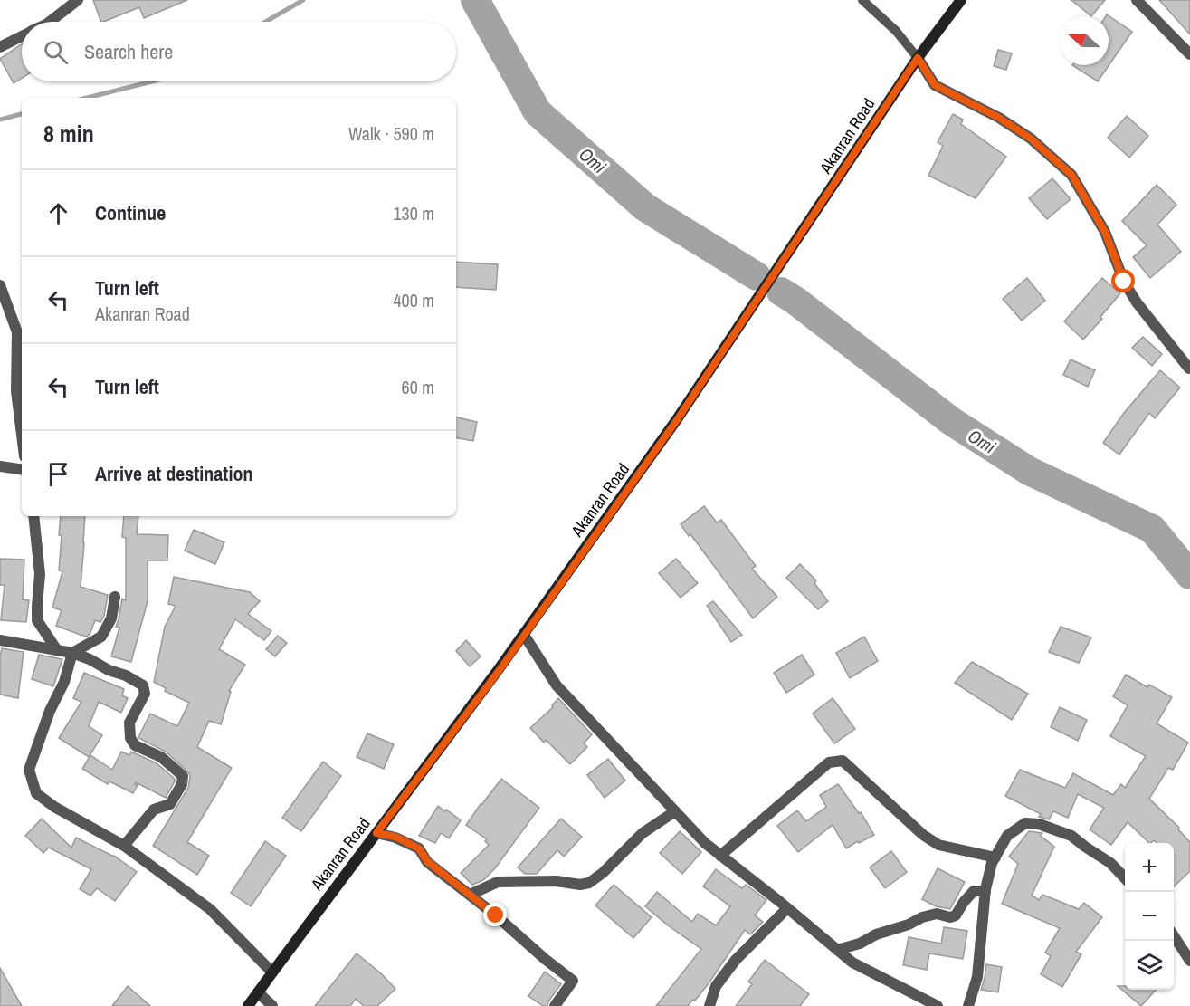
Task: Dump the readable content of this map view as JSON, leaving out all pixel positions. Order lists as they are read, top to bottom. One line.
{"streets":{"main road":["Akanran Road"]},"water":["Omi"],"north":"left","page":{"search":"Search here","heading":["8 min","Walk · 590 m"],"list":[["Continue","130 m"],["Turn left","Akanran Road","400 m"],["Turn left","60 m"],"Arrive at destination"],"map_buttons":["+","−"]}}
